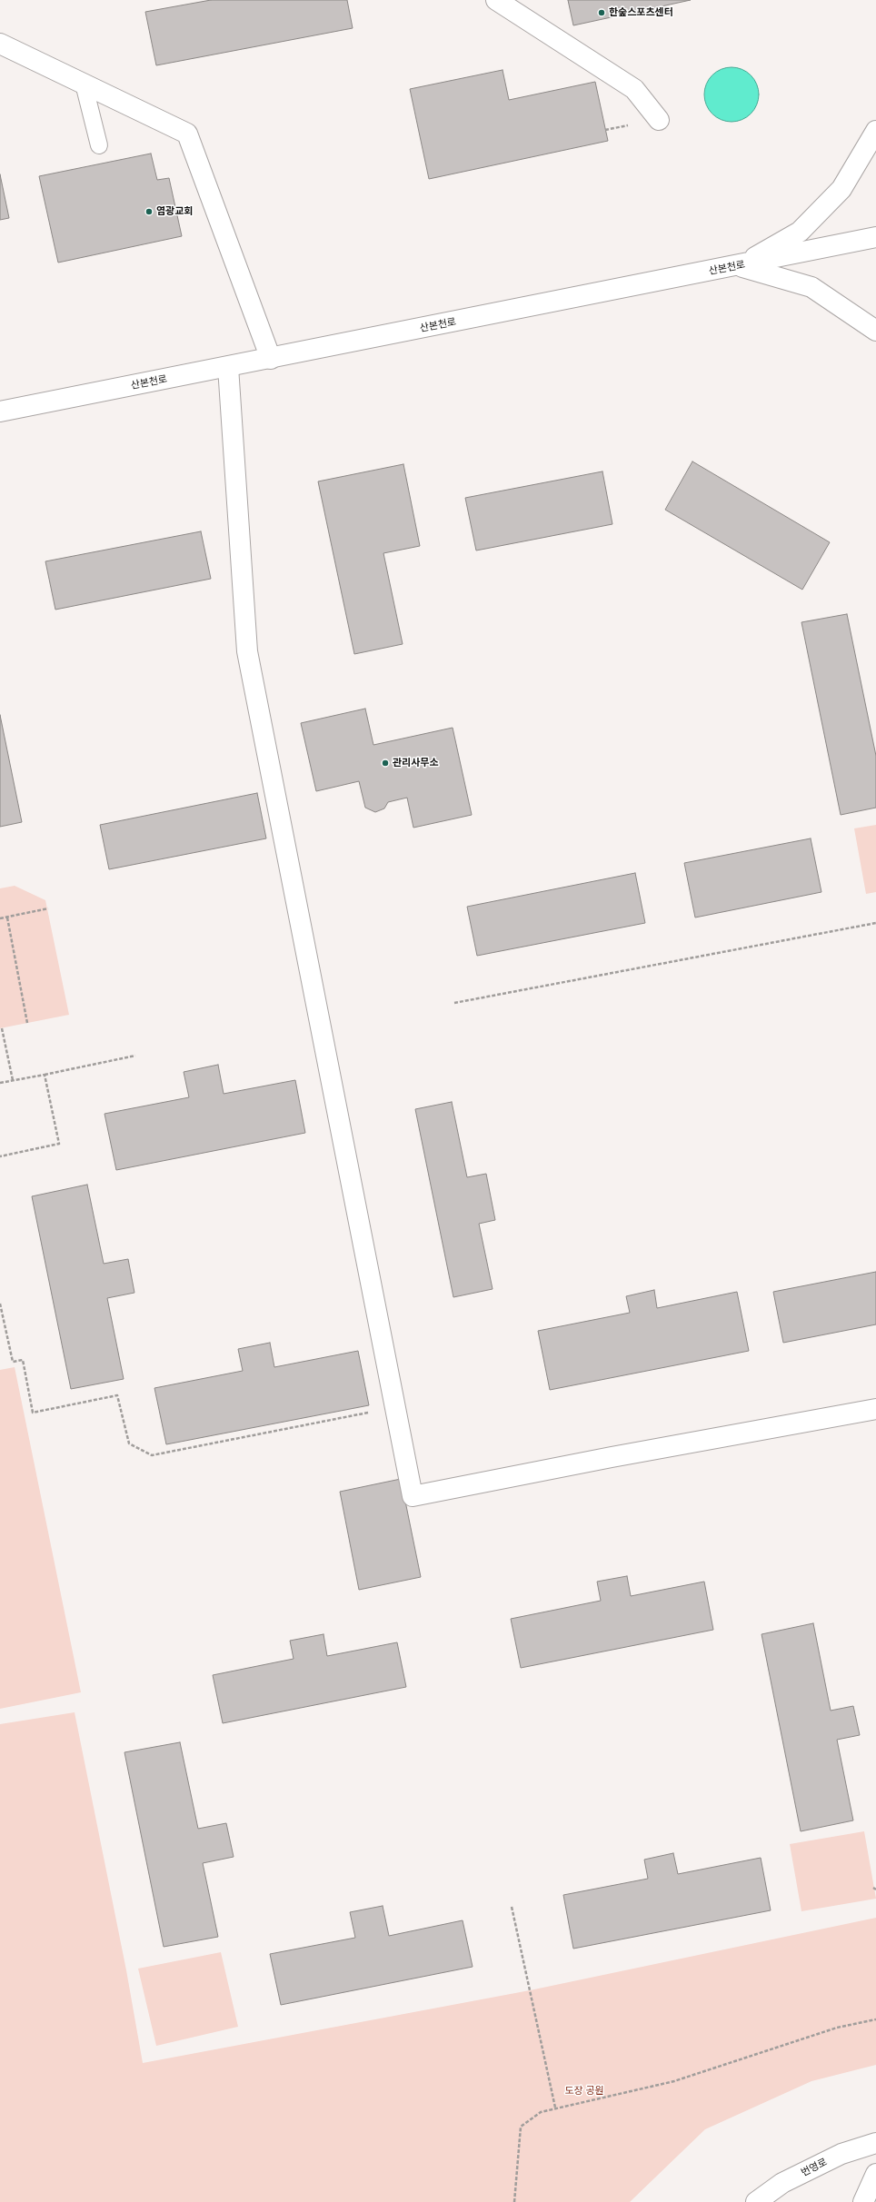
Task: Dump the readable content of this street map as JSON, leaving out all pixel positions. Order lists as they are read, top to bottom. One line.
{"streets":{"street":["산본천로","번영로"]},"parks":["도장 공원"],"places":["한숲스포츠센터","염광교회","관리사무소"]}
